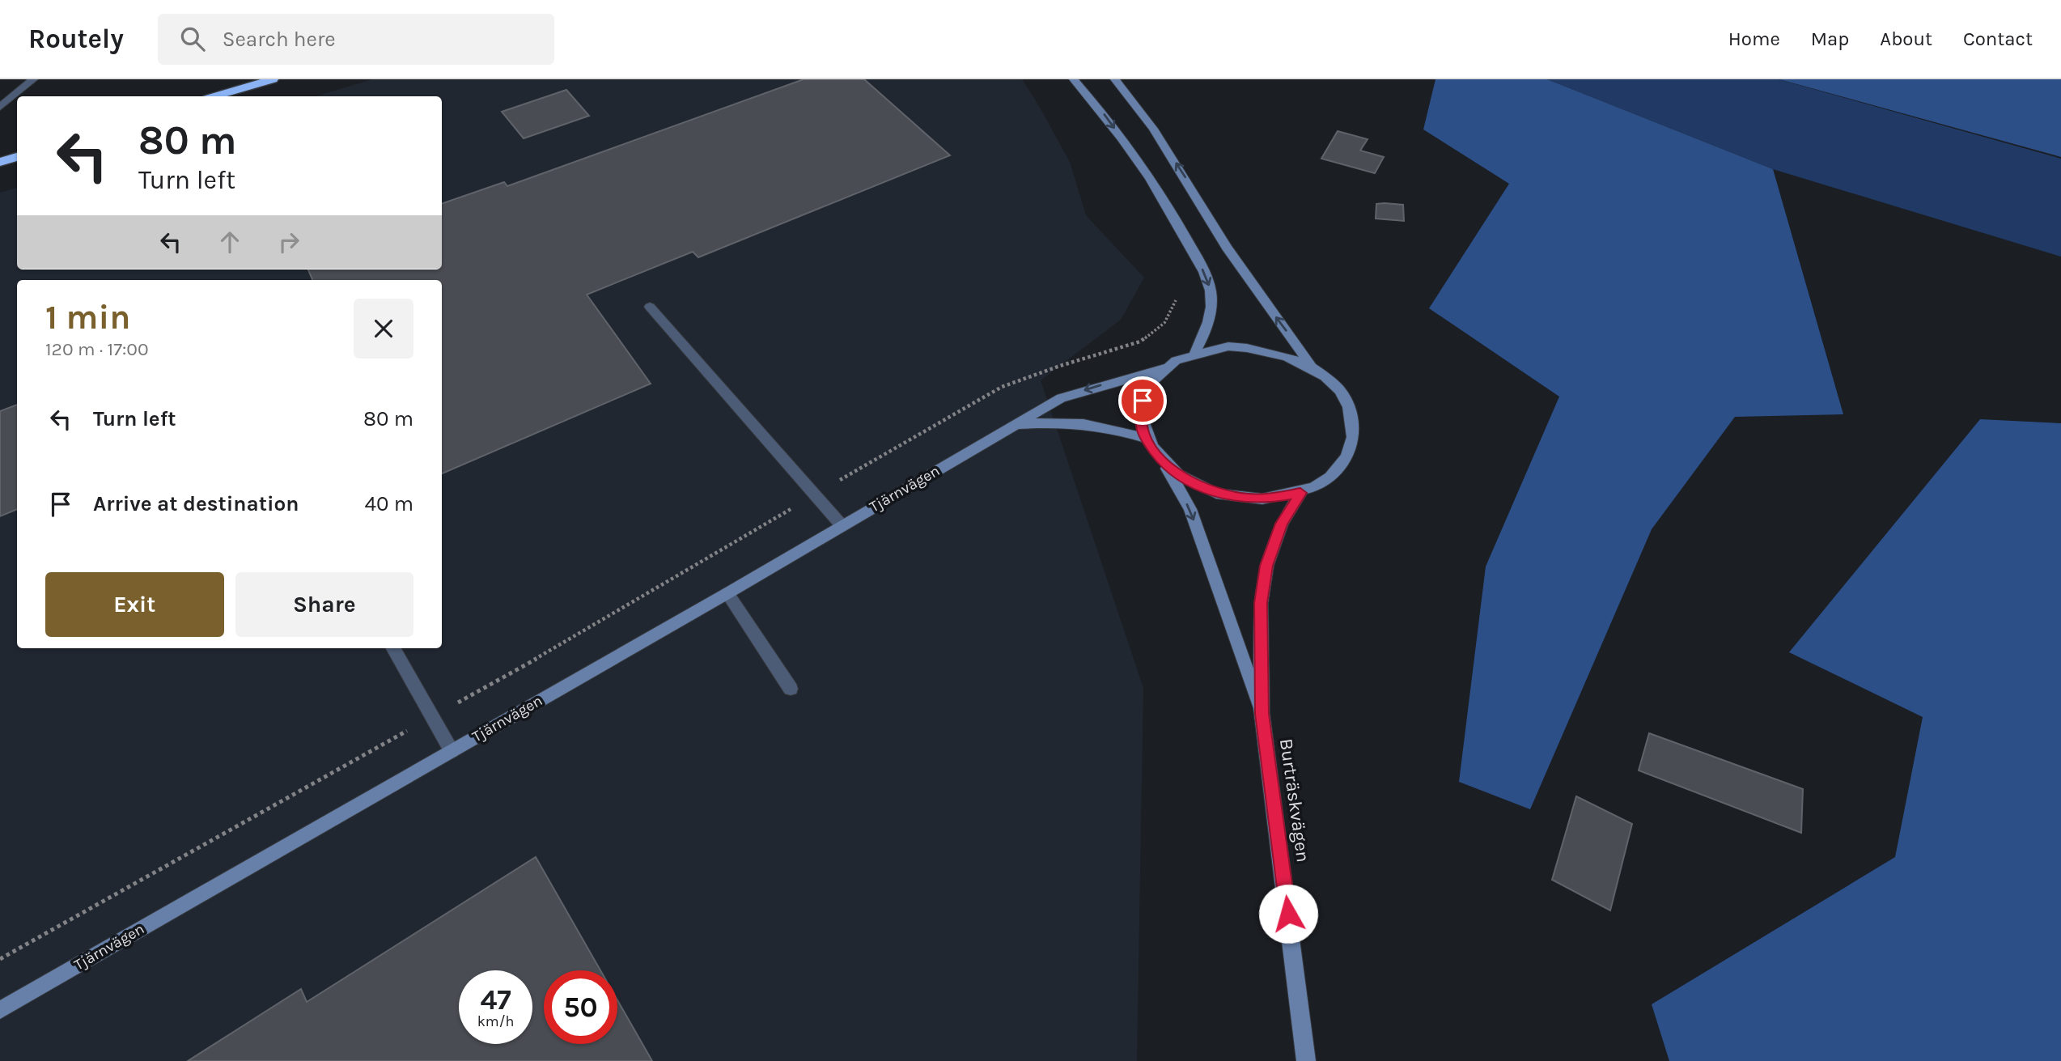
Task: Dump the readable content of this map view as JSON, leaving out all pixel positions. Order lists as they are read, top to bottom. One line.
{"streets":{"main road":["Tjärnvägen","Burträskvägen"]},"crossings":[["Tjärnvägen","Burträskvägen"]],"page":{"header":"Routely","search":"Search here","nav":["Home","Map","About","Contact"],"turn":["80 m","Turn left"],"heading":["1 min","120 m · 17:00"],"list":[{"name":"Turn left","value":"80 m"},{"name":"Arrive at destination","value":"40 m"}],"buttons":["Exit","Share"],"speed":"47 km/h","limit":"50"}}
